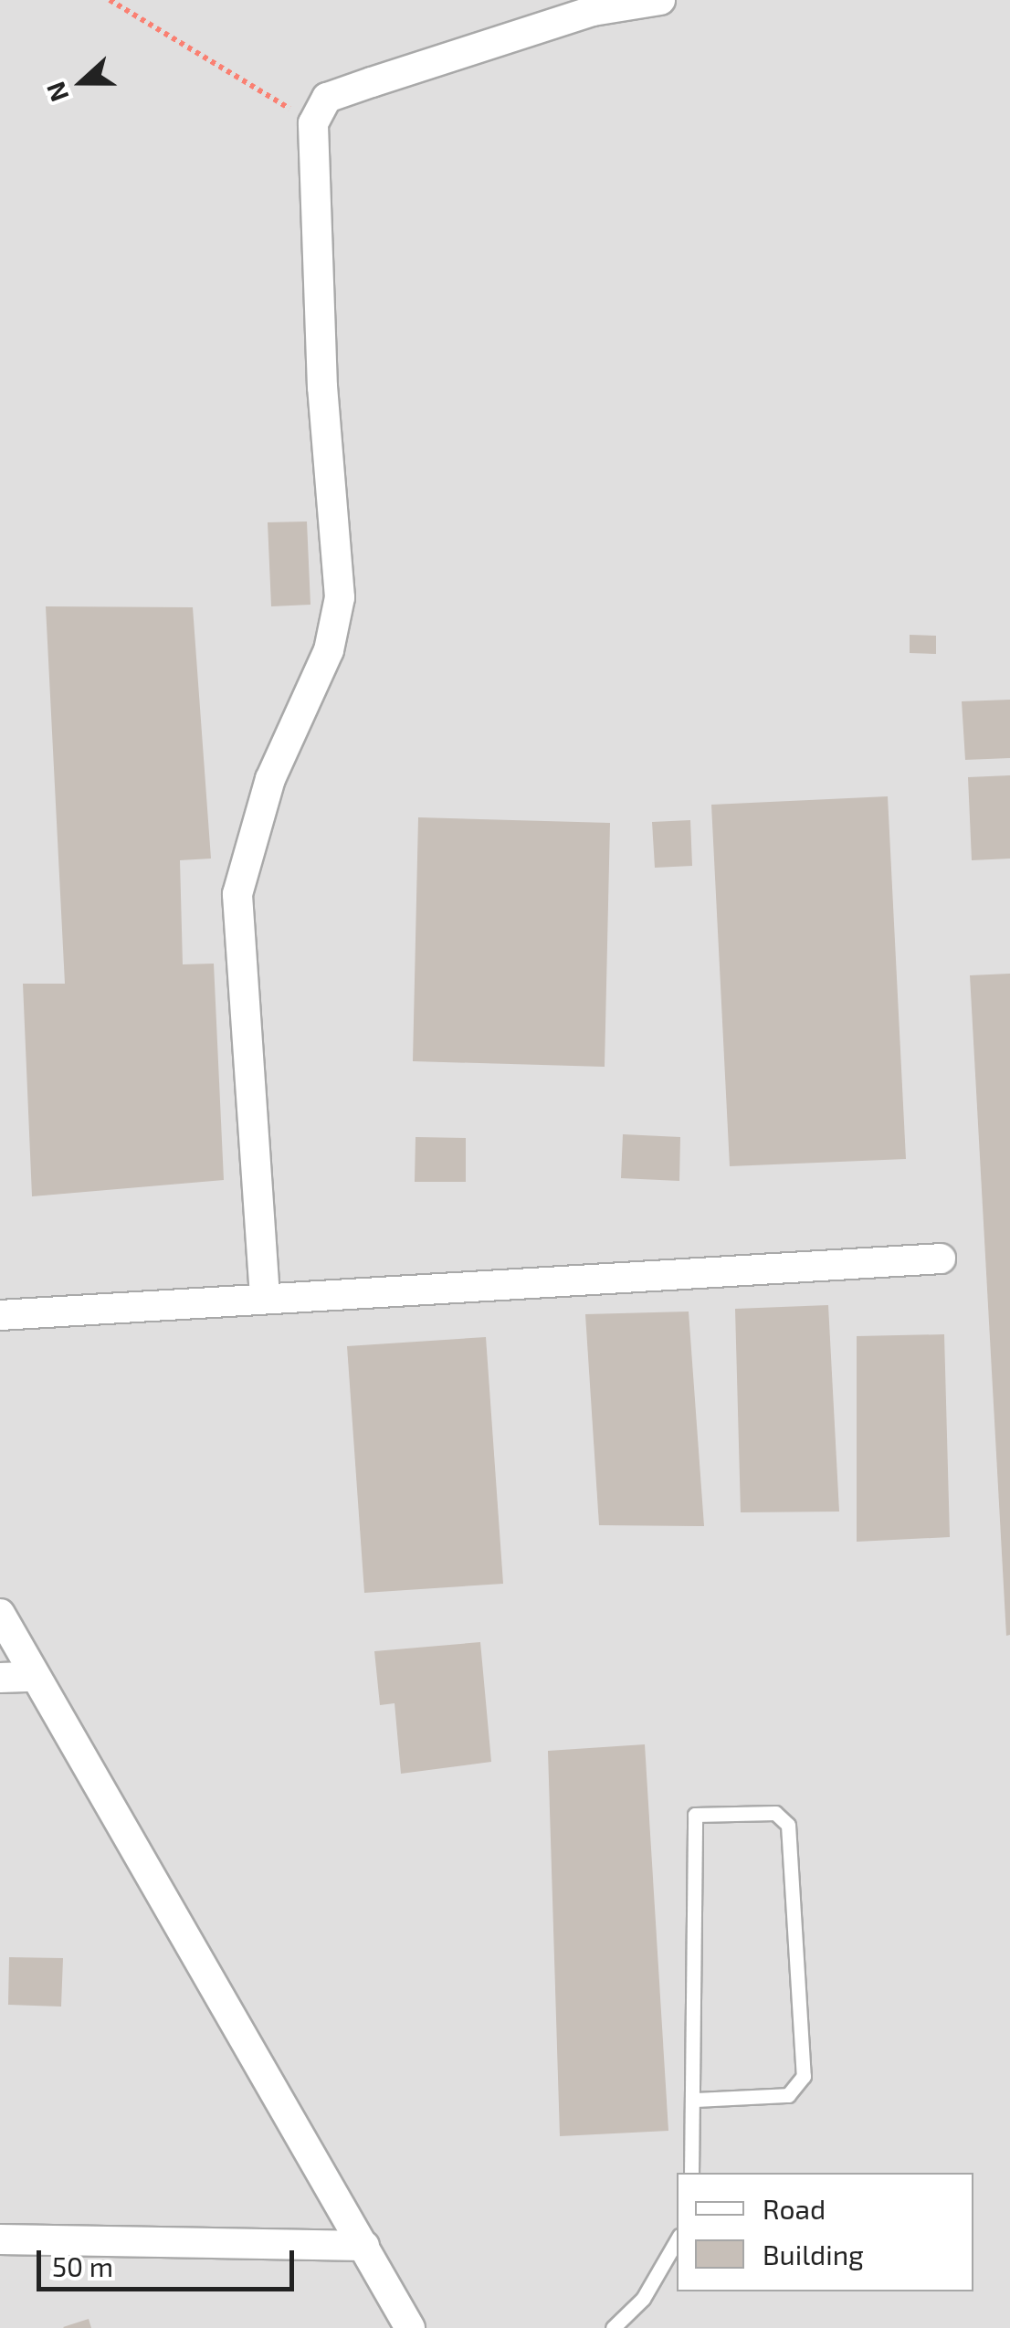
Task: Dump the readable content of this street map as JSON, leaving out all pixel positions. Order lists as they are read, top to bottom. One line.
{"legend":["Road","Building"],"scale_bar":"50 m","north":"left"}
